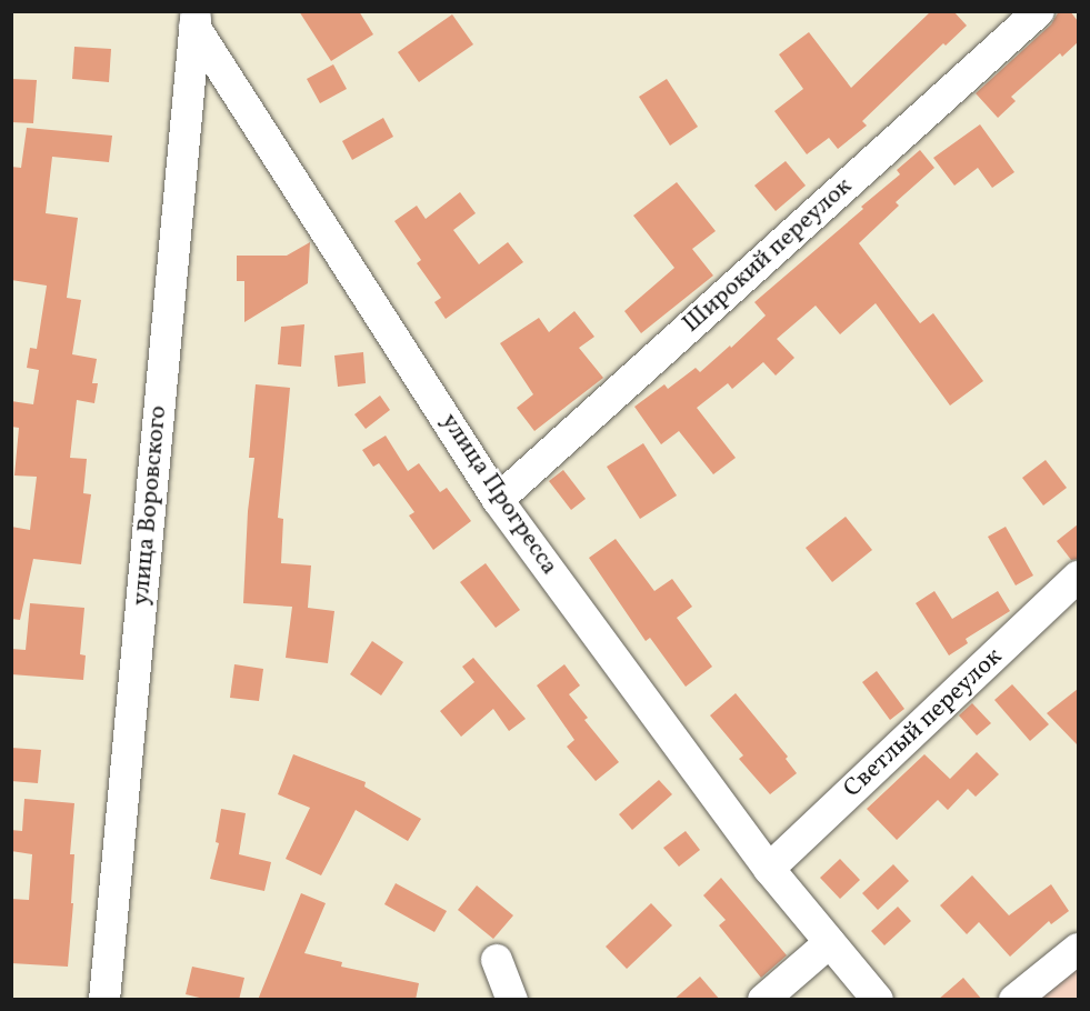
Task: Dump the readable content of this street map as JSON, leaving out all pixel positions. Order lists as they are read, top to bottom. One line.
{"streets":{"street":["Широкий переулок","улица Прогресса","улица Воровского","Светлый переулок"]},"crossings":[["Широкий переулок","улица Прогресса"],["улица Прогресса","улица Воровского"],["улица Прогресса","Светлый переулок"]]}
